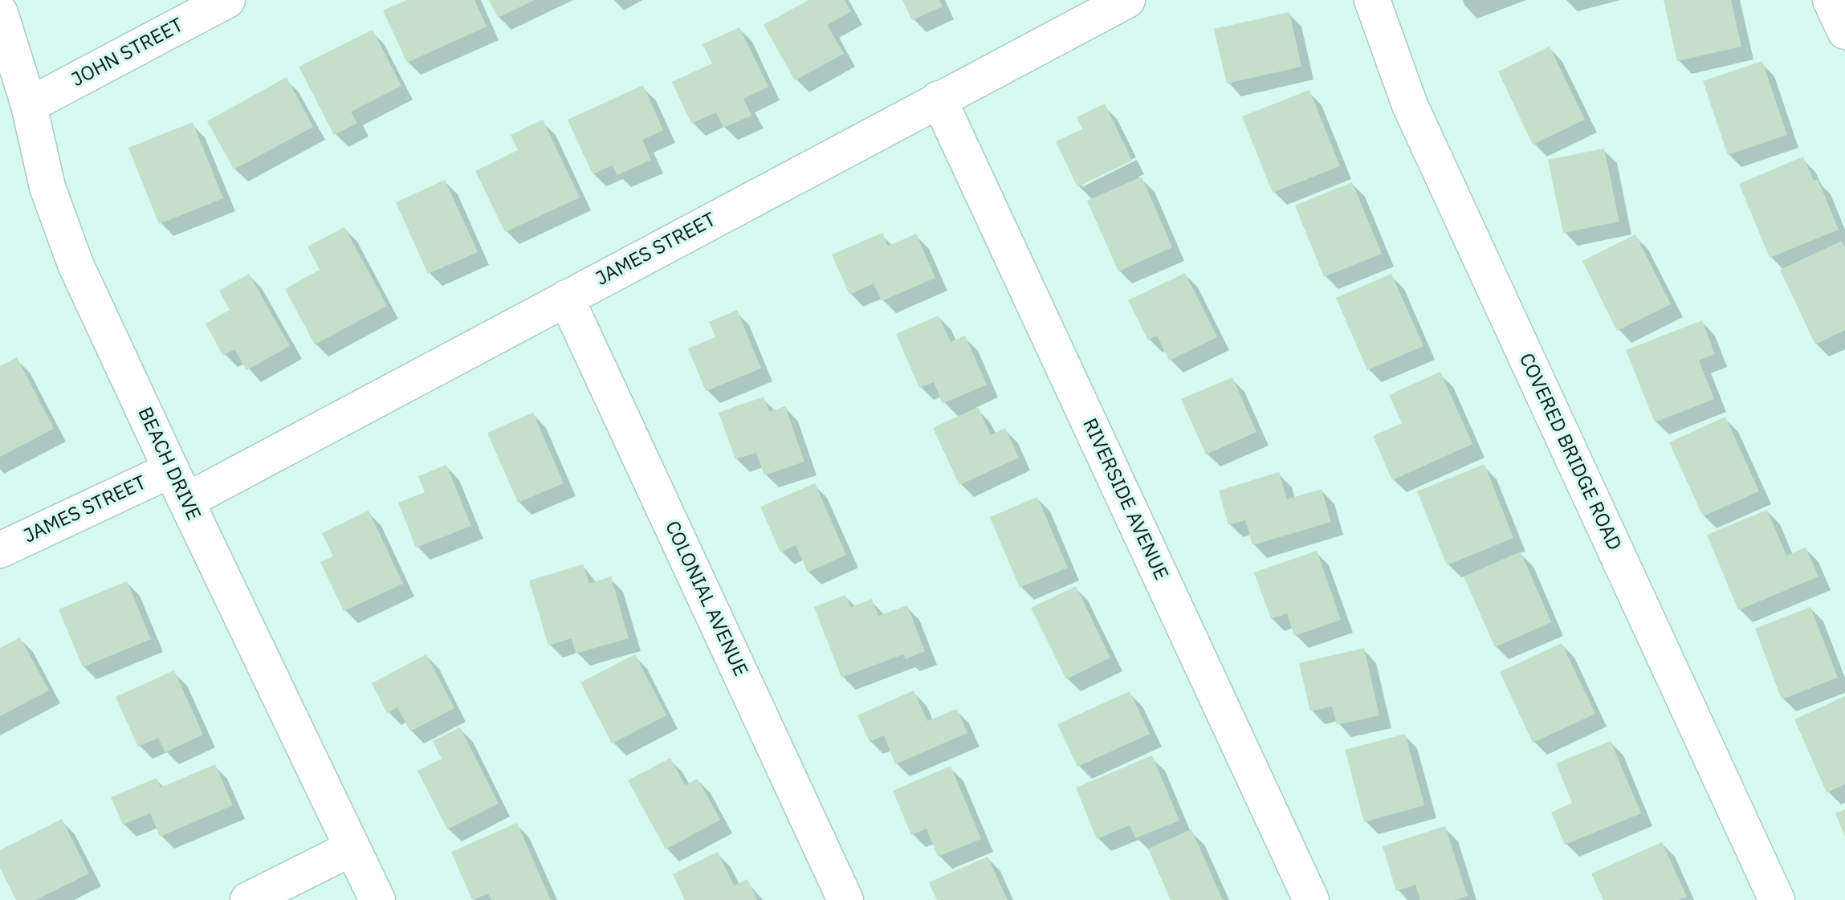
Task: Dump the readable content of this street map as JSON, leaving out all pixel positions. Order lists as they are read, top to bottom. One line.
{"streets":{"street":["JOHN STREET","JAMES STREET","COVERED BRIDGE ROAD","BEACH DRIVE","RIVERSIDE AVENUE","COLONIAL AVENUE"]},"crossings":[["JOHN STREET","BEACH DRIVE"],["JAMES STREET","BEACH DRIVE"],["JAMES STREET","RIVERSIDE AVENUE"],["JAMES STREET","COLONIAL AVENUE"]]}
